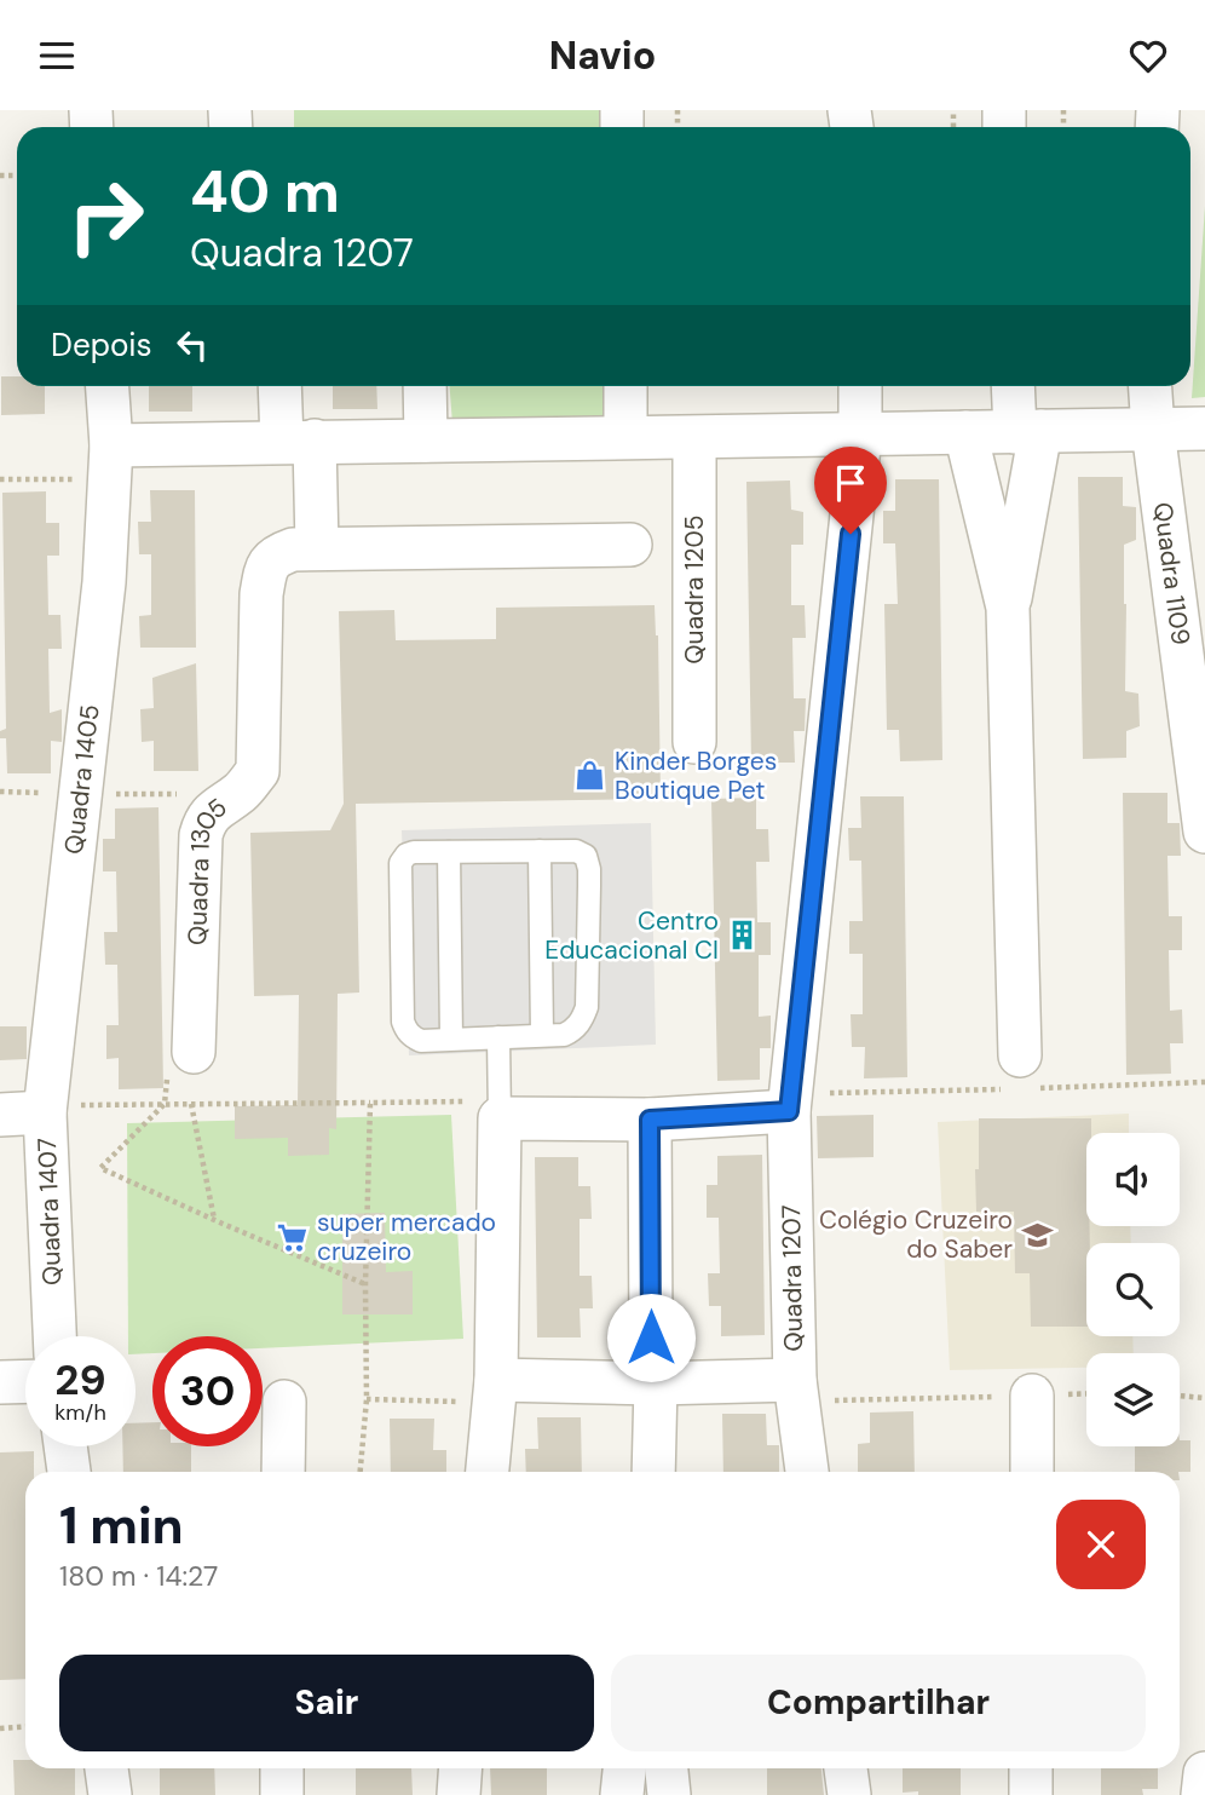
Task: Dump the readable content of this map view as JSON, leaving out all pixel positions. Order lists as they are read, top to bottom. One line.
{"streets":{"street":["Quadra 1109","Quadra 1205","Quadra 1405","Quadra 1305","Quadra 1407","Quadra 1207"]},"crossings":[["Quadra 1405","Quadra 1407"]],"places":{"shop":["Kinder Borges Boutique Pet"],"building":["Centro Educacional CI"],"school or university":["Colégio Cruzeiro do Saber"],"supermarket":["super mercado cruzeiro"]},"page":{"header":"Navio","turn":["40 m","Quadra 1207"],"then":"Depois","speed":"29 km/h","limit":"30","heading":["1 min","180 m · 14:27"],"buttons":["Sair","Compartilhar"]}}
